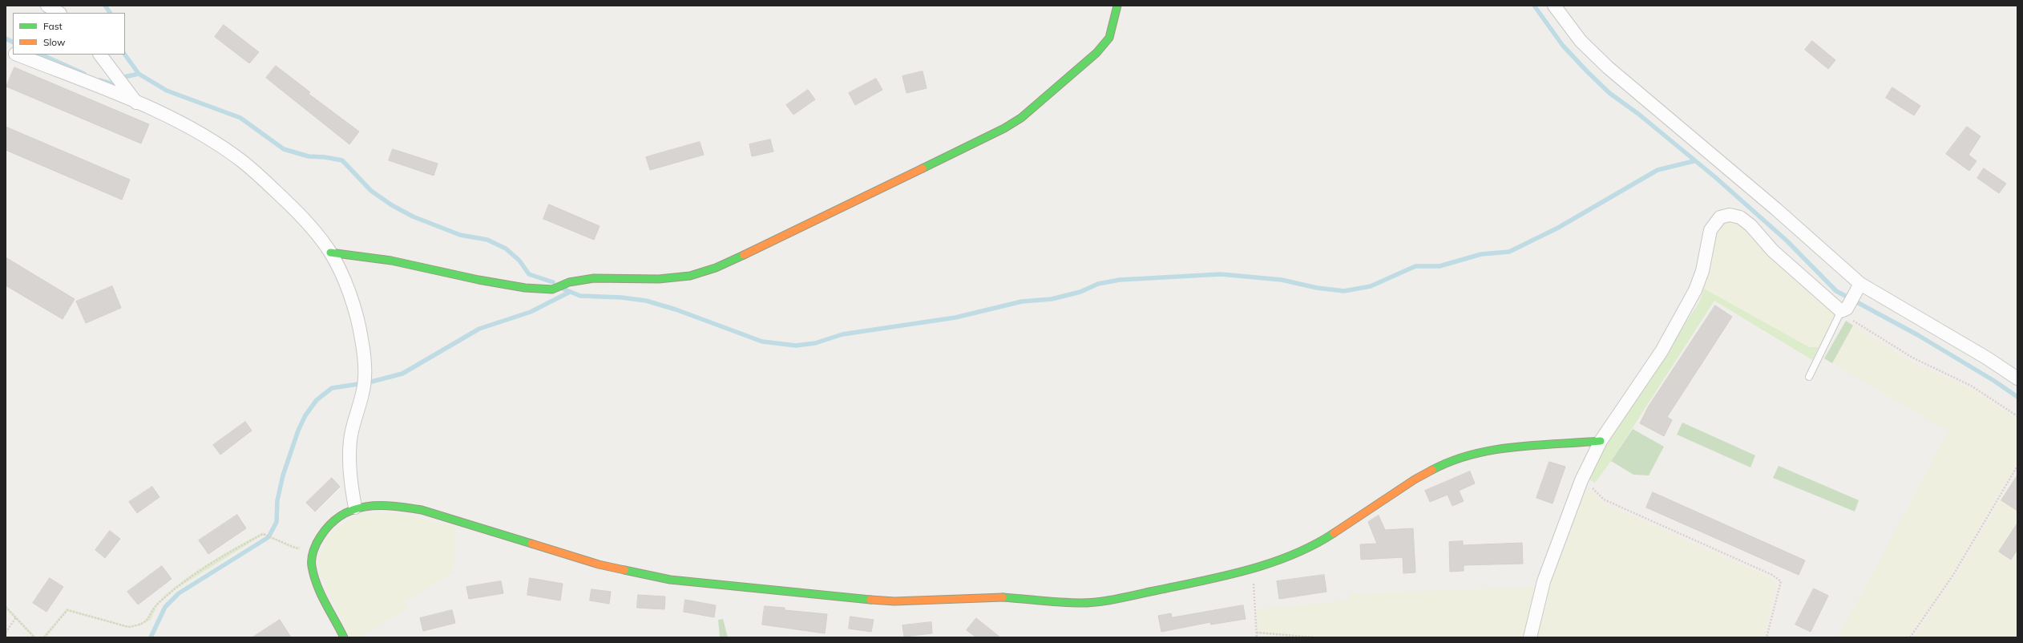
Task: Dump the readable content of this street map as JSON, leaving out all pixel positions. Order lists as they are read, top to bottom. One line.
{"legend":["Fast","Slow"]}
